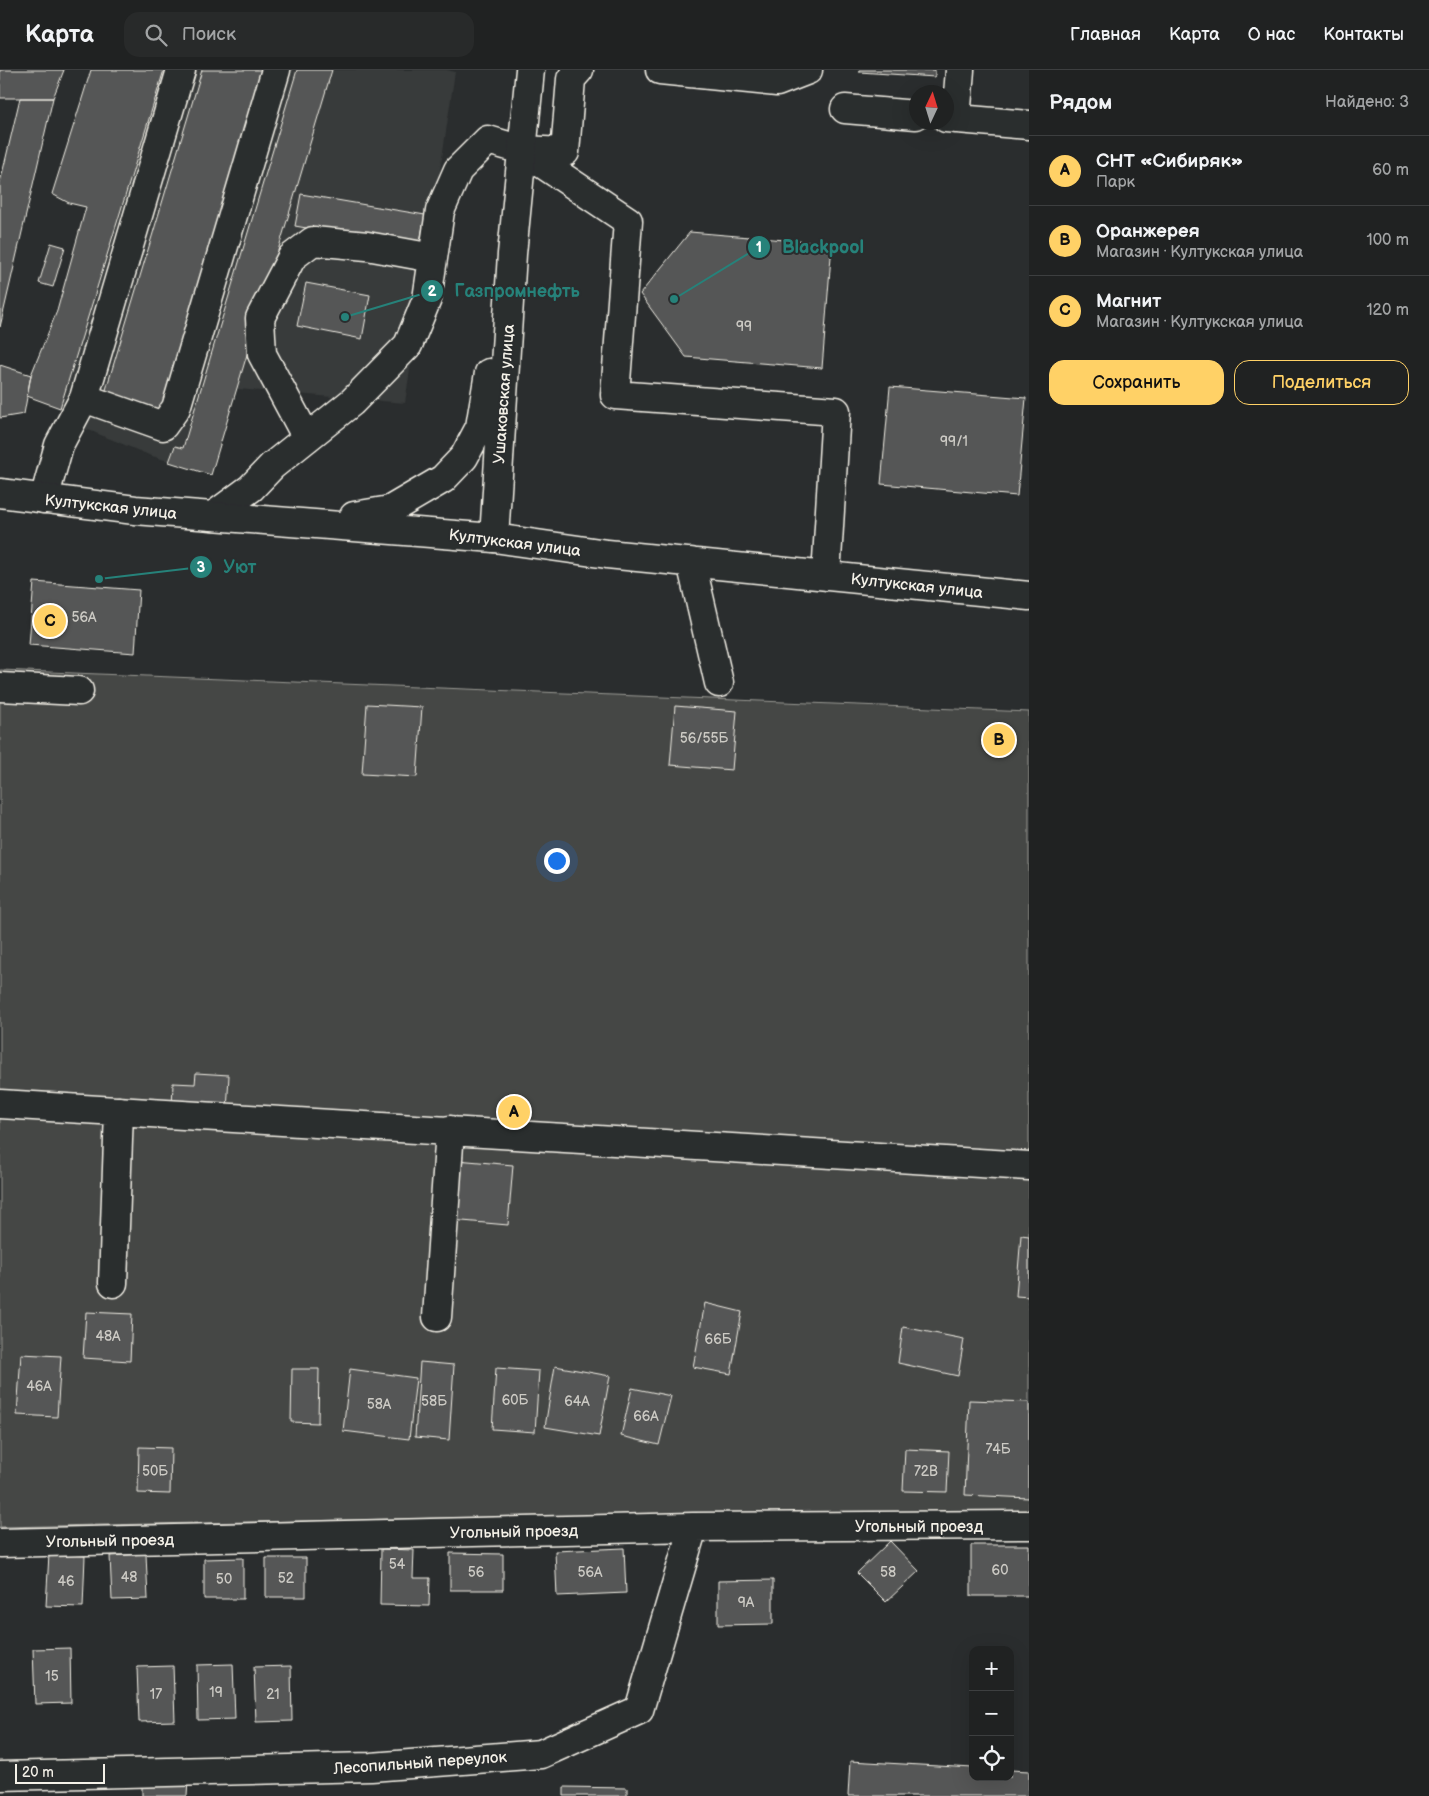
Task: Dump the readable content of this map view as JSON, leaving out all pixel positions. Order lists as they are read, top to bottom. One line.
{"streets":{"street":["Ушаковская улица","Култукская улица","Угольный проезд","Лесопильный переулок"]},"crossings":[["Ушаковская улица","Култукская улица"],["Угольный проезд","Лесопильный переулок"]],"places":["Blackpool","Газпромнефть","Уют"],"house_numbers":["99","99/1","56А","56/55Б","48А","66Б","46А","60Б","58Б","64А","58А","66А","74Б","50Б","72В","54","60","56","56А","58","48","52","50","46","9А","15","19","17","21"],"scale_bar":"20 m","north":"top","page":{"header":"Карта","search":"Поиск","nav":["Главная","Карта","О нас","Контакты"],"heading":["Рядом","Найдено: 3"],"list":[{"mark":"A","name":"СНТ «Сибиряк»","note":"Парк","value":"60 m"},{"mark":"B","name":"Оранжерея","note":"Магазин · Култукская улица","value":"100 m"},{"mark":"C","name":"Магнит","note":"Магазин · Култукская улица","value":"120 m"}],"buttons":["Сохранить","Поделиться"],"pins":["C","B","A"],"map_buttons":["+","−"],"scale":"20 m"}}
